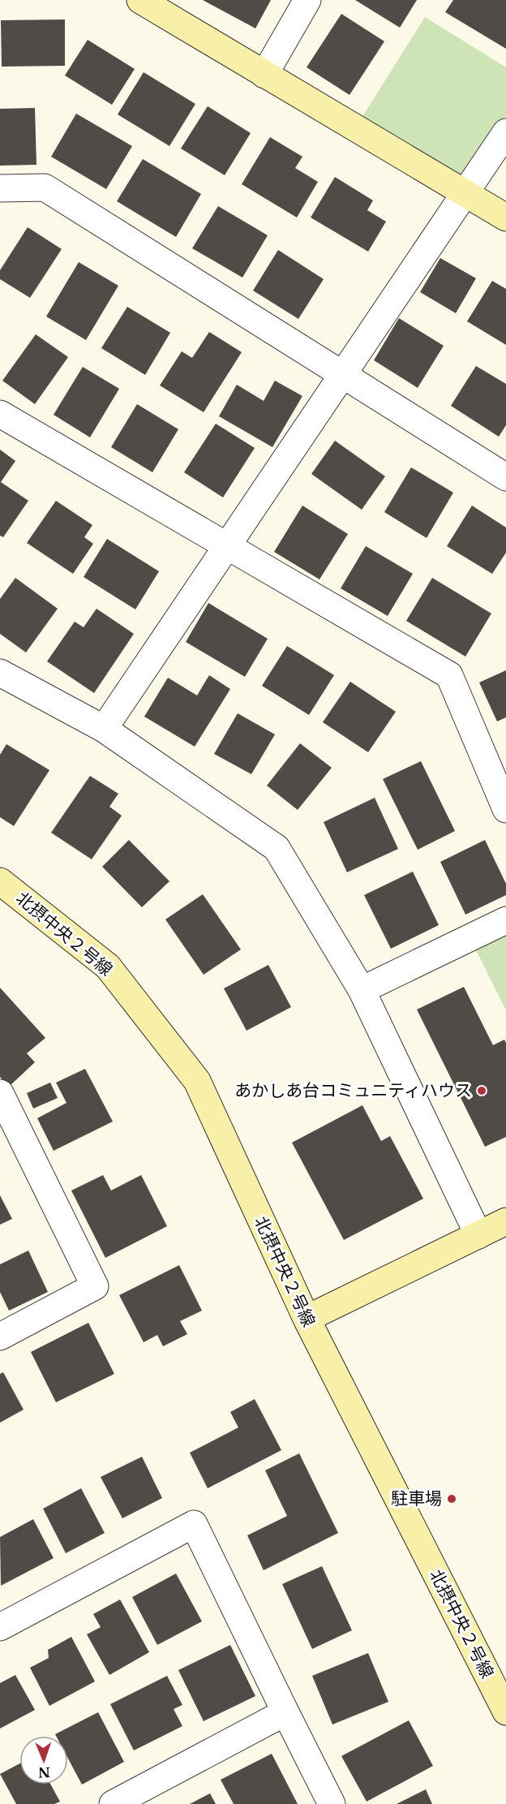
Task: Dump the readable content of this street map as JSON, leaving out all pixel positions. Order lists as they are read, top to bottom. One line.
{"streets":{"street":["北摂中央２号線"]},"places":["あかしあ台コミュニティハウス","駐車場"],"north":"bottom"}
